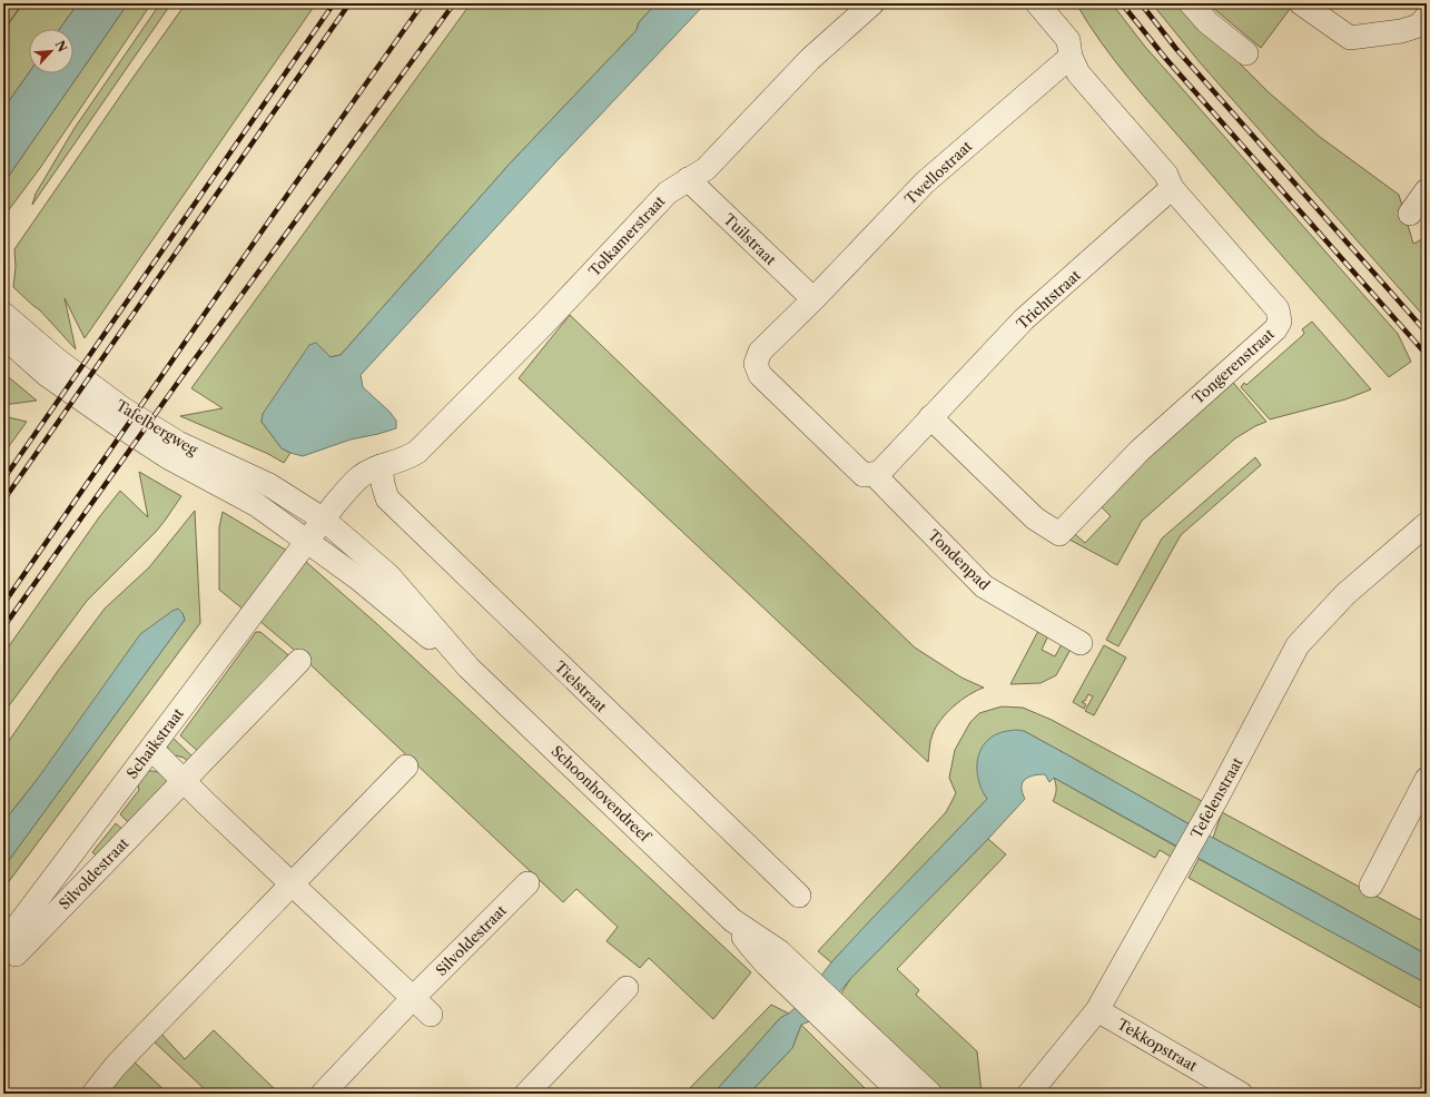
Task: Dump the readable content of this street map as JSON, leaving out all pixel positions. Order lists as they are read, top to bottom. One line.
{"streets":{"street":["Twellostraat","Tolkamerstraat","Tuilstraat","Trichtstraat","Tongerenstraat","Tafelbergweg","Tondenpad","Tielstraat","Schaikstraat","Schoonhovendreef","Tefelenstraat","Silvoldestraat","Tekkopstraat"]},"crossings":[["Twellostraat","Tuilstraat"],["Twellostraat","Tongerenstraat"],["Twellostraat","Tondenpad"],["Tolkamerstraat","Tuilstraat"],["Tolkamerstraat","Tafelbergweg"],["Tolkamerstraat","Tielstraat"],["Tolkamerstraat","Schaikstraat"],["Tolkamerstraat","Schoonhovendreef"],["Tuilstraat","Tondenpad"],["Trichtstraat","Tongerenstraat"],["Tafelbergweg","Schaikstraat"],["Tafelbergweg","Schoonhovendreef"],["Schaikstraat","Schoonhovendreef"],["Schaikstraat","Silvoldestraat"],["Tefelenstraat","Tekkopstraat"]],"north":"top right"}
